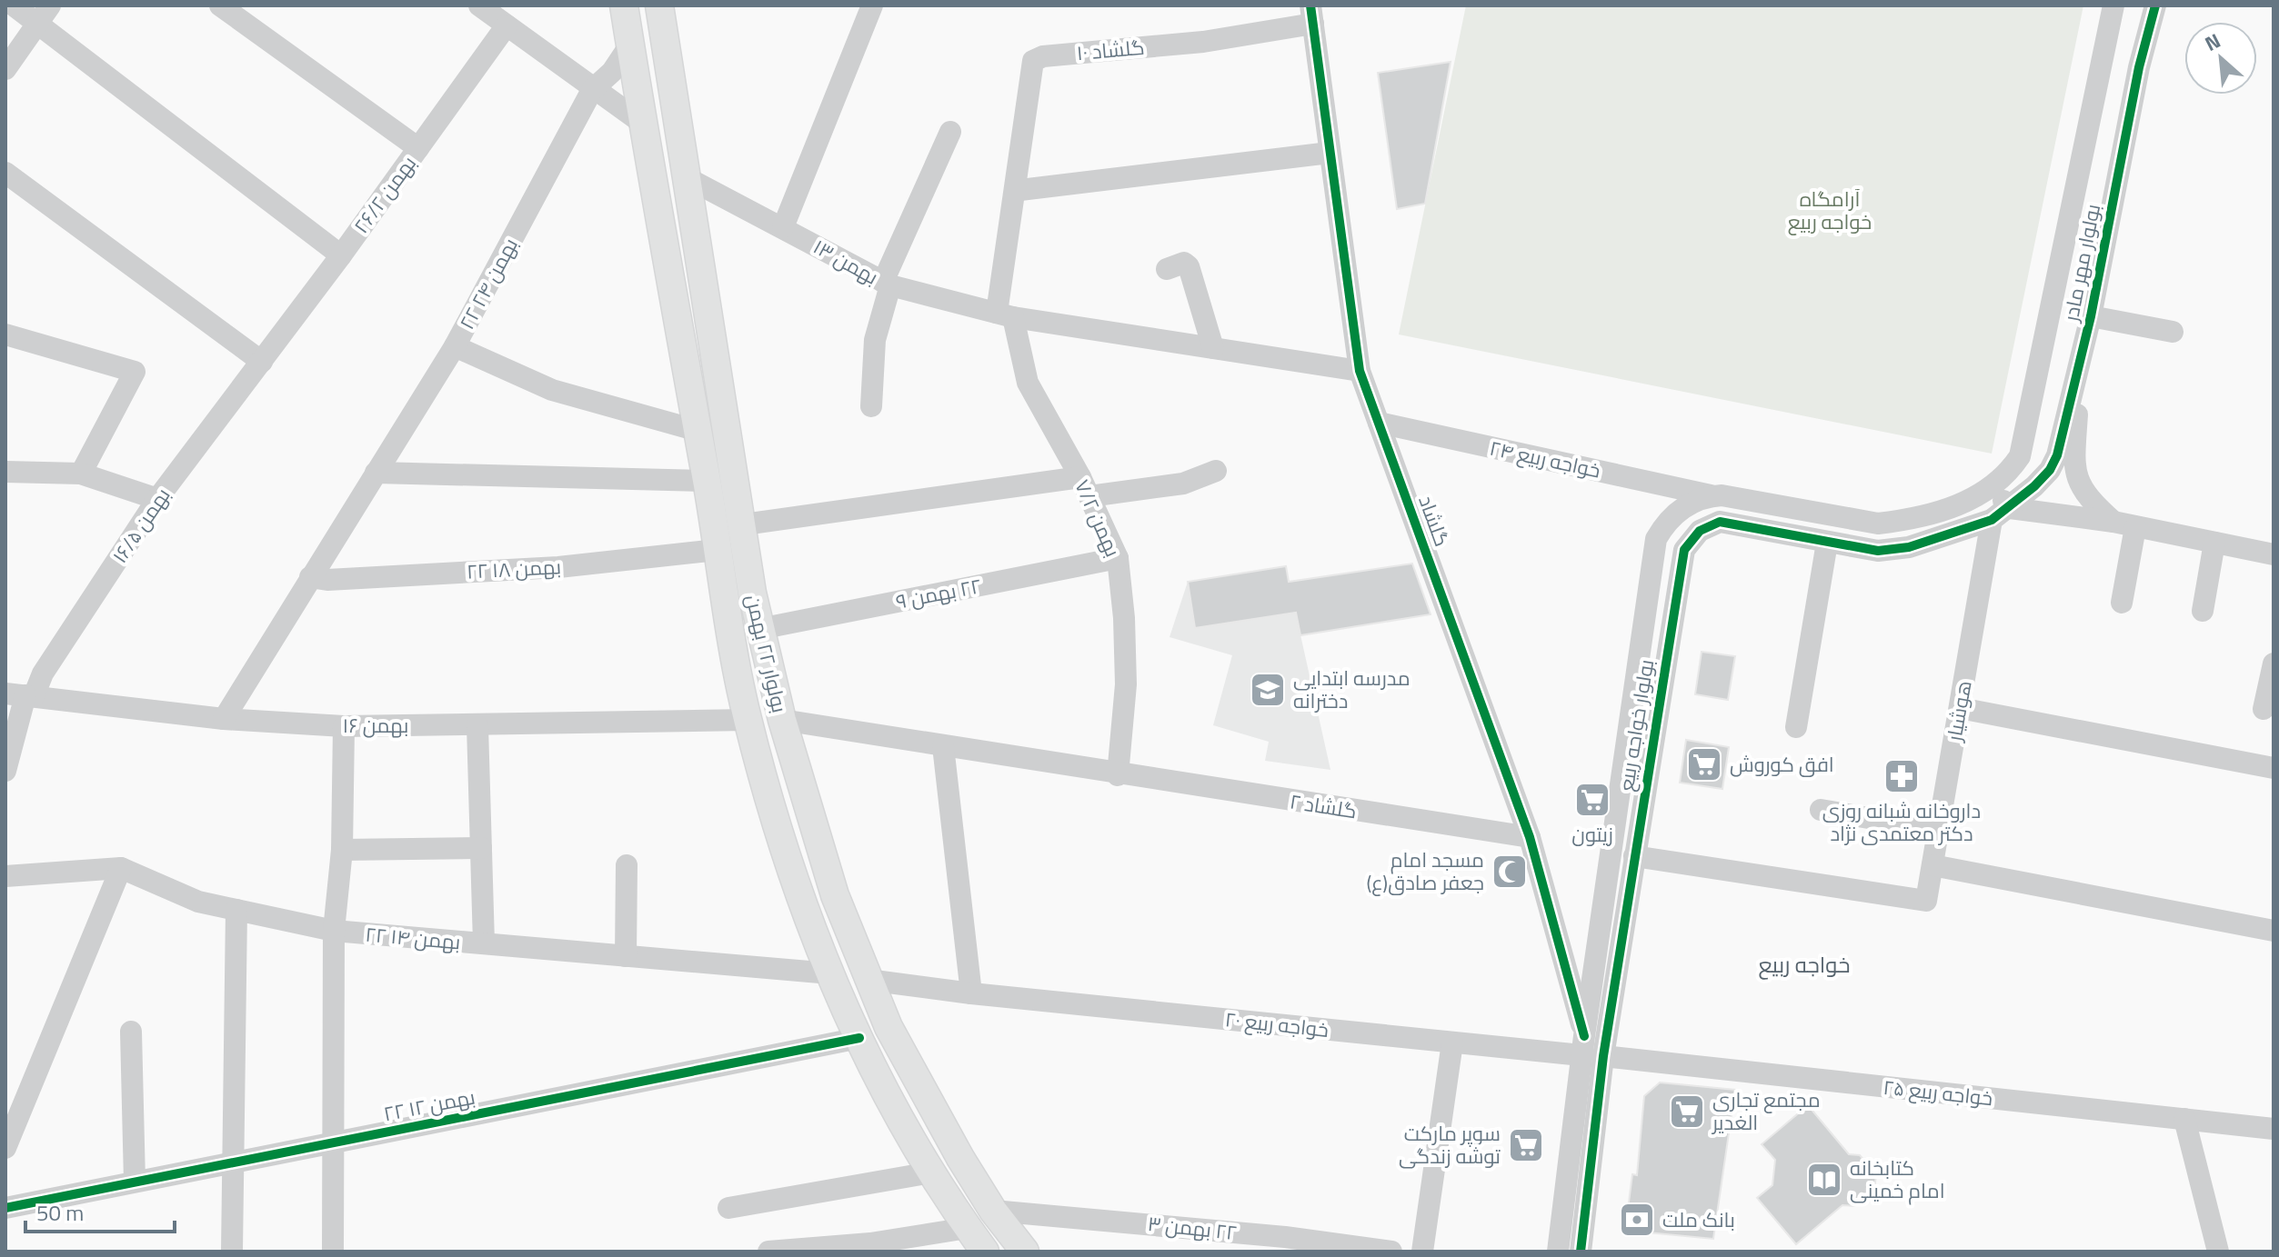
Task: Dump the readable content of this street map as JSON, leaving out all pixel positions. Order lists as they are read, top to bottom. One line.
{"streets":{"main road":["بولوار ۲۲ بهمن"],"street":["گلشاد ۱۰","بهمن ۲۶/۲","بهمن ۱۳","بولوار مهر مادر","۲۲ بهمن ۲۴","خواجه ربیع ۲۴","بهمن ۷/۲","گلشاد","بهمن ۱۶/۵","۲۲ بهمن ۱۸","٢٢ بهمن ۹","هوشیار","بهمن ۱۶","بولوار خواجه ربیع","گلشاد ۲","۲۲ بهمن ۱۴","خواجه ربیع ۲۰","خواجه ربیع ۲۵","۲۲ بهمن ۱۲","٢٢ بهمن ۳"]},"crossings":[["گلشاد ۱۰","گلشاد"],["بهمن ۲۶/۲","بهمن ۱۶/۵"],["بهمن ۱۳","بهمن ۷/۲"],["بهمن ۱۳","گلشاد"],["بهمن ۱۳","بولوار ۲۲ بهمن"],["بولوار مهر مادر","هوشیار"],["بولوار مهر مادر","بولوار خواجه ربیع"],["۲۲ بهمن ۲۴","۲۲ بهمن ۱۸"],["۲۲ بهمن ۲۴","بولوار ۲۲ بهمن"],["۲۲ بهمن ۲۴","بهمن ۱۶"],["خواجه ربیع ۲۴","گلشاد"],["خواجه ربیع ۲۴","بولوار خواجه ربیع"],["بهمن ۷/۲","٢٢ بهمن ۹"],["بهمن ۷/۲","گلشاد ۲"],["گلشاد","بولوار خواجه ربیع"],["گلشاد","گلشاد ۲"],["گلشاد","خواجه ربیع ۲۰"],["گلشاد","خواجه ربیع ۲۵"],["بهمن ۱۶/۵","بهمن ۱۶"],["۲۲ بهمن ۱۸","بولوار ۲۲ بهمن"],["٢٢ بهمن ۹","بولوار ۲۲ بهمن"],["بولوار ۲۲ بهمن","بهمن ۱۶"],["بولوار ۲۲ بهمن","گلشاد ۲"],["بولوار ۲۲ بهمن","۲۲ بهمن ۱۴"],["بولوار ۲۲ بهمن","خواجه ربیع ۲۰"],["بولوار ۲۲ بهمن","۲۲ بهمن ۱۲"],["بولوار ۲۲ بهمن","٢٢ بهمن ۳"],["هوشیار","بولوار خواجه ربیع"],["بولوار خواجه ربیع","خواجه ربیع ۲۰"],["بولوار خواجه ربیع","خواجه ربیع ۲۵"],["خواجه ربیع ۲۰","خواجه ربیع ۲۵"]],"districts":["خواجه ربیع"],"parks":["آرامگاه خواجه ربیع"],"places":{"school or university":["مدرسه ابتدایی دخترانه"],"supermarket":["افق کوروش","زیتون","مجتمع تجاری الغدیر","سوپر مارکت توشه زندگی"],"pharmacy":["داروخانه شبانه روزی دکتر معتمدی نژاد"],"mosque":["مسجد امام جعفر صادق(ع)"],"library":["کتابخانه امام خمینی"],"bank":["بانک ملت"]},"scale_bar":"50 m","north":"top left"}
